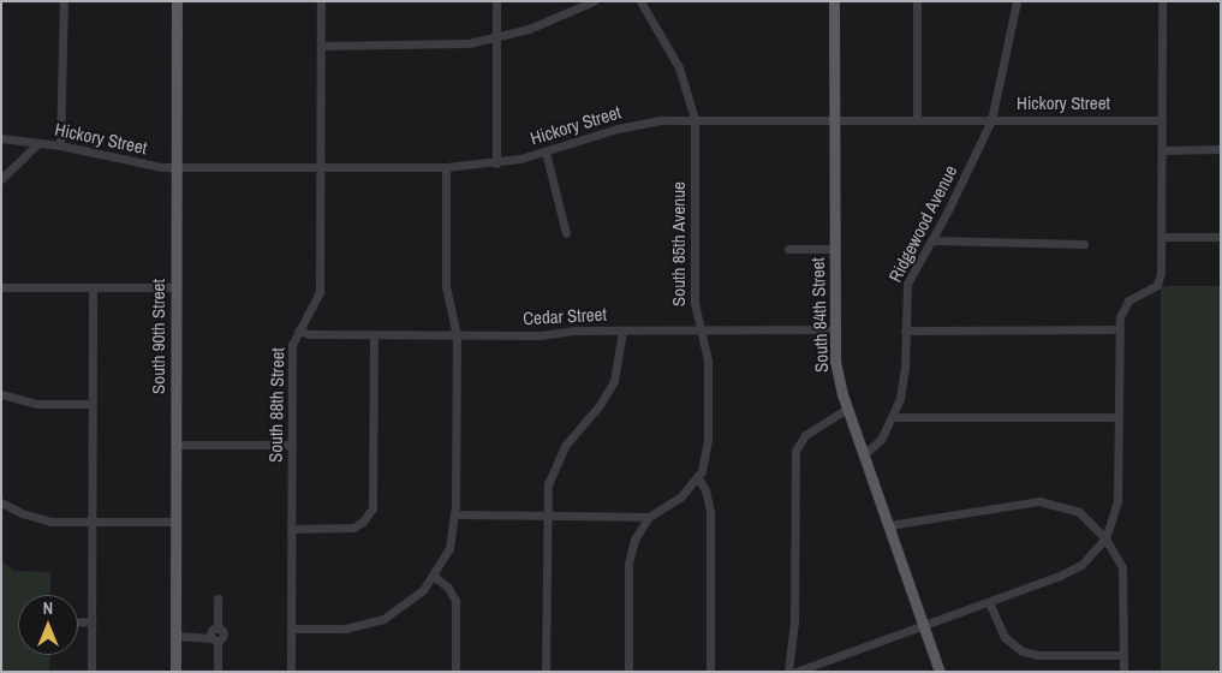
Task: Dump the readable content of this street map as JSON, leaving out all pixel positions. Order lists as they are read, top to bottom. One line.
{"streets":{"main road":["South 84th Street","South 90th Street"],"street":["Hickory Street","Ridgewood Avenue","South 85th Avenue","Cedar Street","South 88th Street"]},"crossings":[["Hickory Street","Ridgewood Avenue"],["Hickory Street","South 85th Avenue"],["Hickory Street","South 84th Street"],["Hickory Street","South 90th Street"],["Hickory Street","South 88th Street"],["South 85th Avenue","Cedar Street"],["South 84th Street","Cedar Street"],["Cedar Street","South 88th Street"]],"north":"top"}
